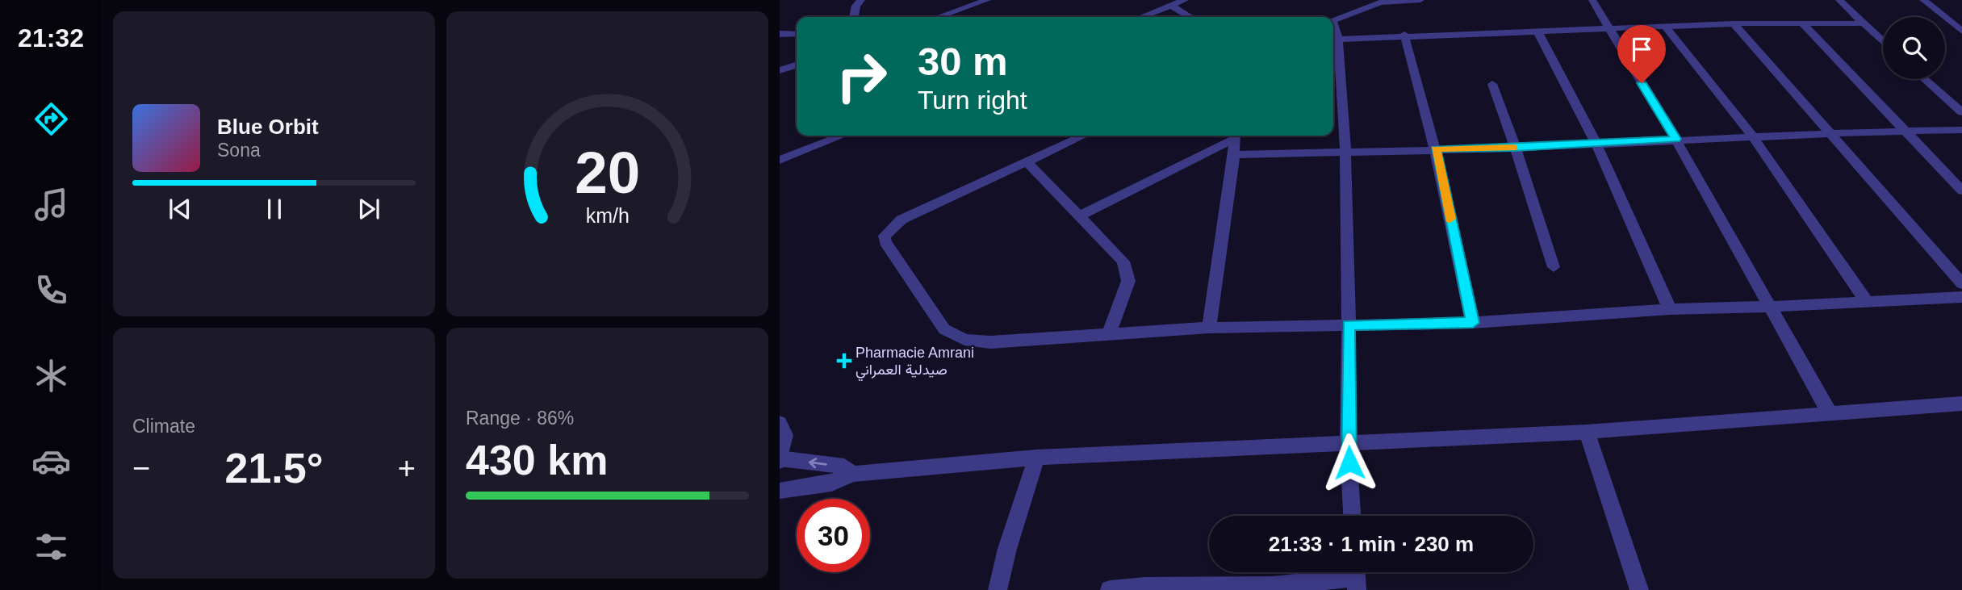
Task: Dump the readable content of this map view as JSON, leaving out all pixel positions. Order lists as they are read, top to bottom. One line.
{"places":{"health":["Pharmacie Amrani صيدلية العمراني"]},"page":{"tabs":"21:32","turn":["30 m","Turn right"],"song":["Blue Orbit","Sona"],"tile":["Climate",["Range · 86%","430 km"]],"heat":["−","21.5°","+"],"limit":"30","trip":"21:33 · 1 min · 230 m","gauge":["20","km/h"]}}
